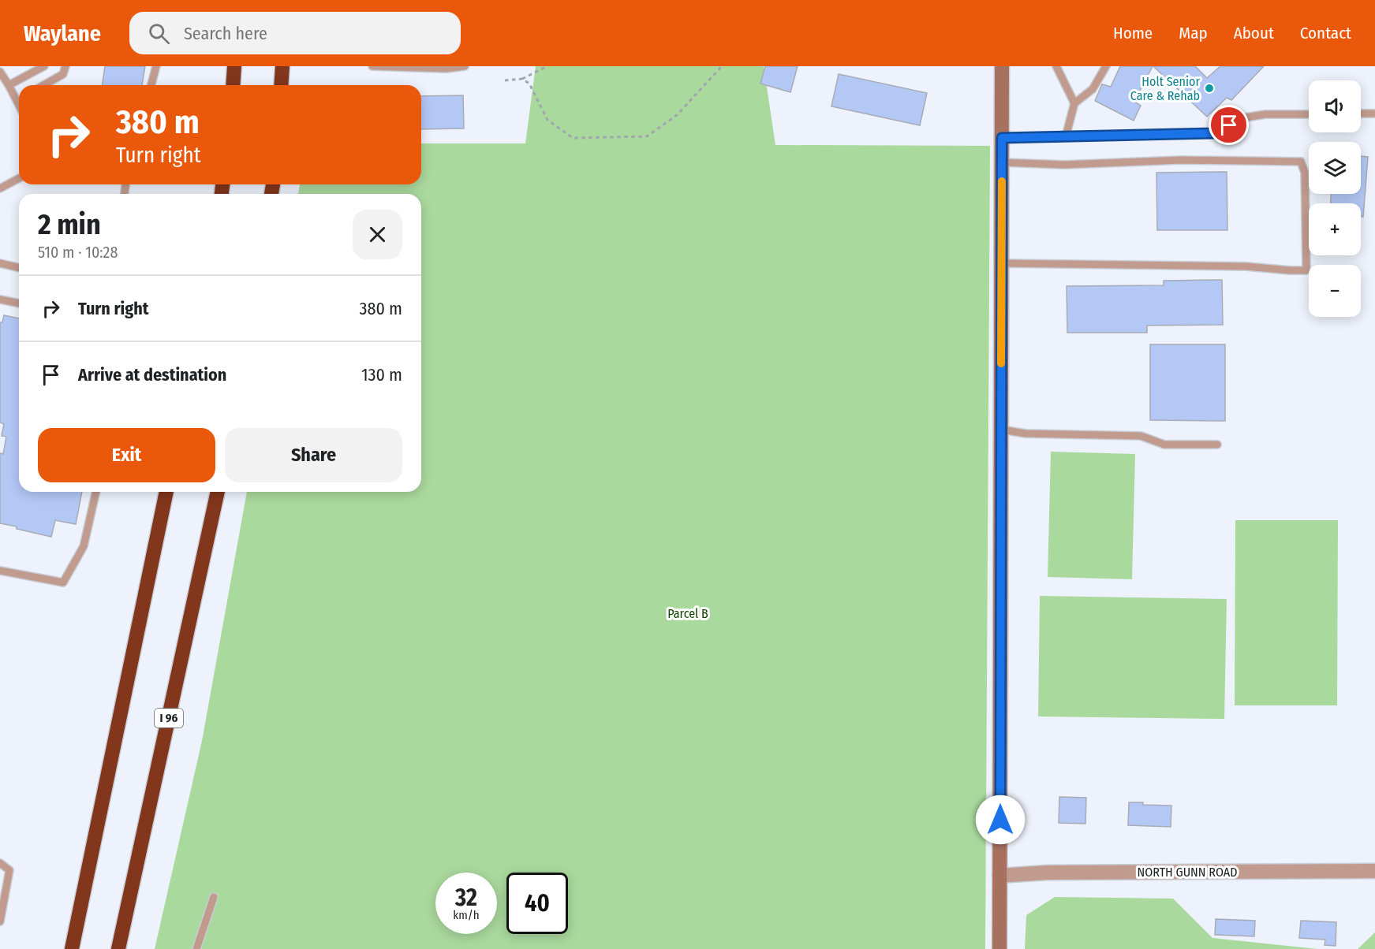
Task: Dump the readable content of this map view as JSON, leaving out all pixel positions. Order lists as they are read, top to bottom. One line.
{"streets":{"highway":["I 96"],"street":["NORTH GUNN ROAD"]},"parks":["Parcel B"],"places":["Holt Senior Care & Rehab"],"page":{"header":"Waylane","search":"Search here","nav":["Home","Map","About","Contact"],"map_buttons":["+","−"],"turn":["380 m","Turn right"],"heading":["2 min","510 m · 10:28"],"list":[{"name":"Turn right","value":"380 m"},{"name":"Arrive at destination","value":"130 m"}],"buttons":["Exit","Share"],"speed":"32 km/h","limit":"40"}}
